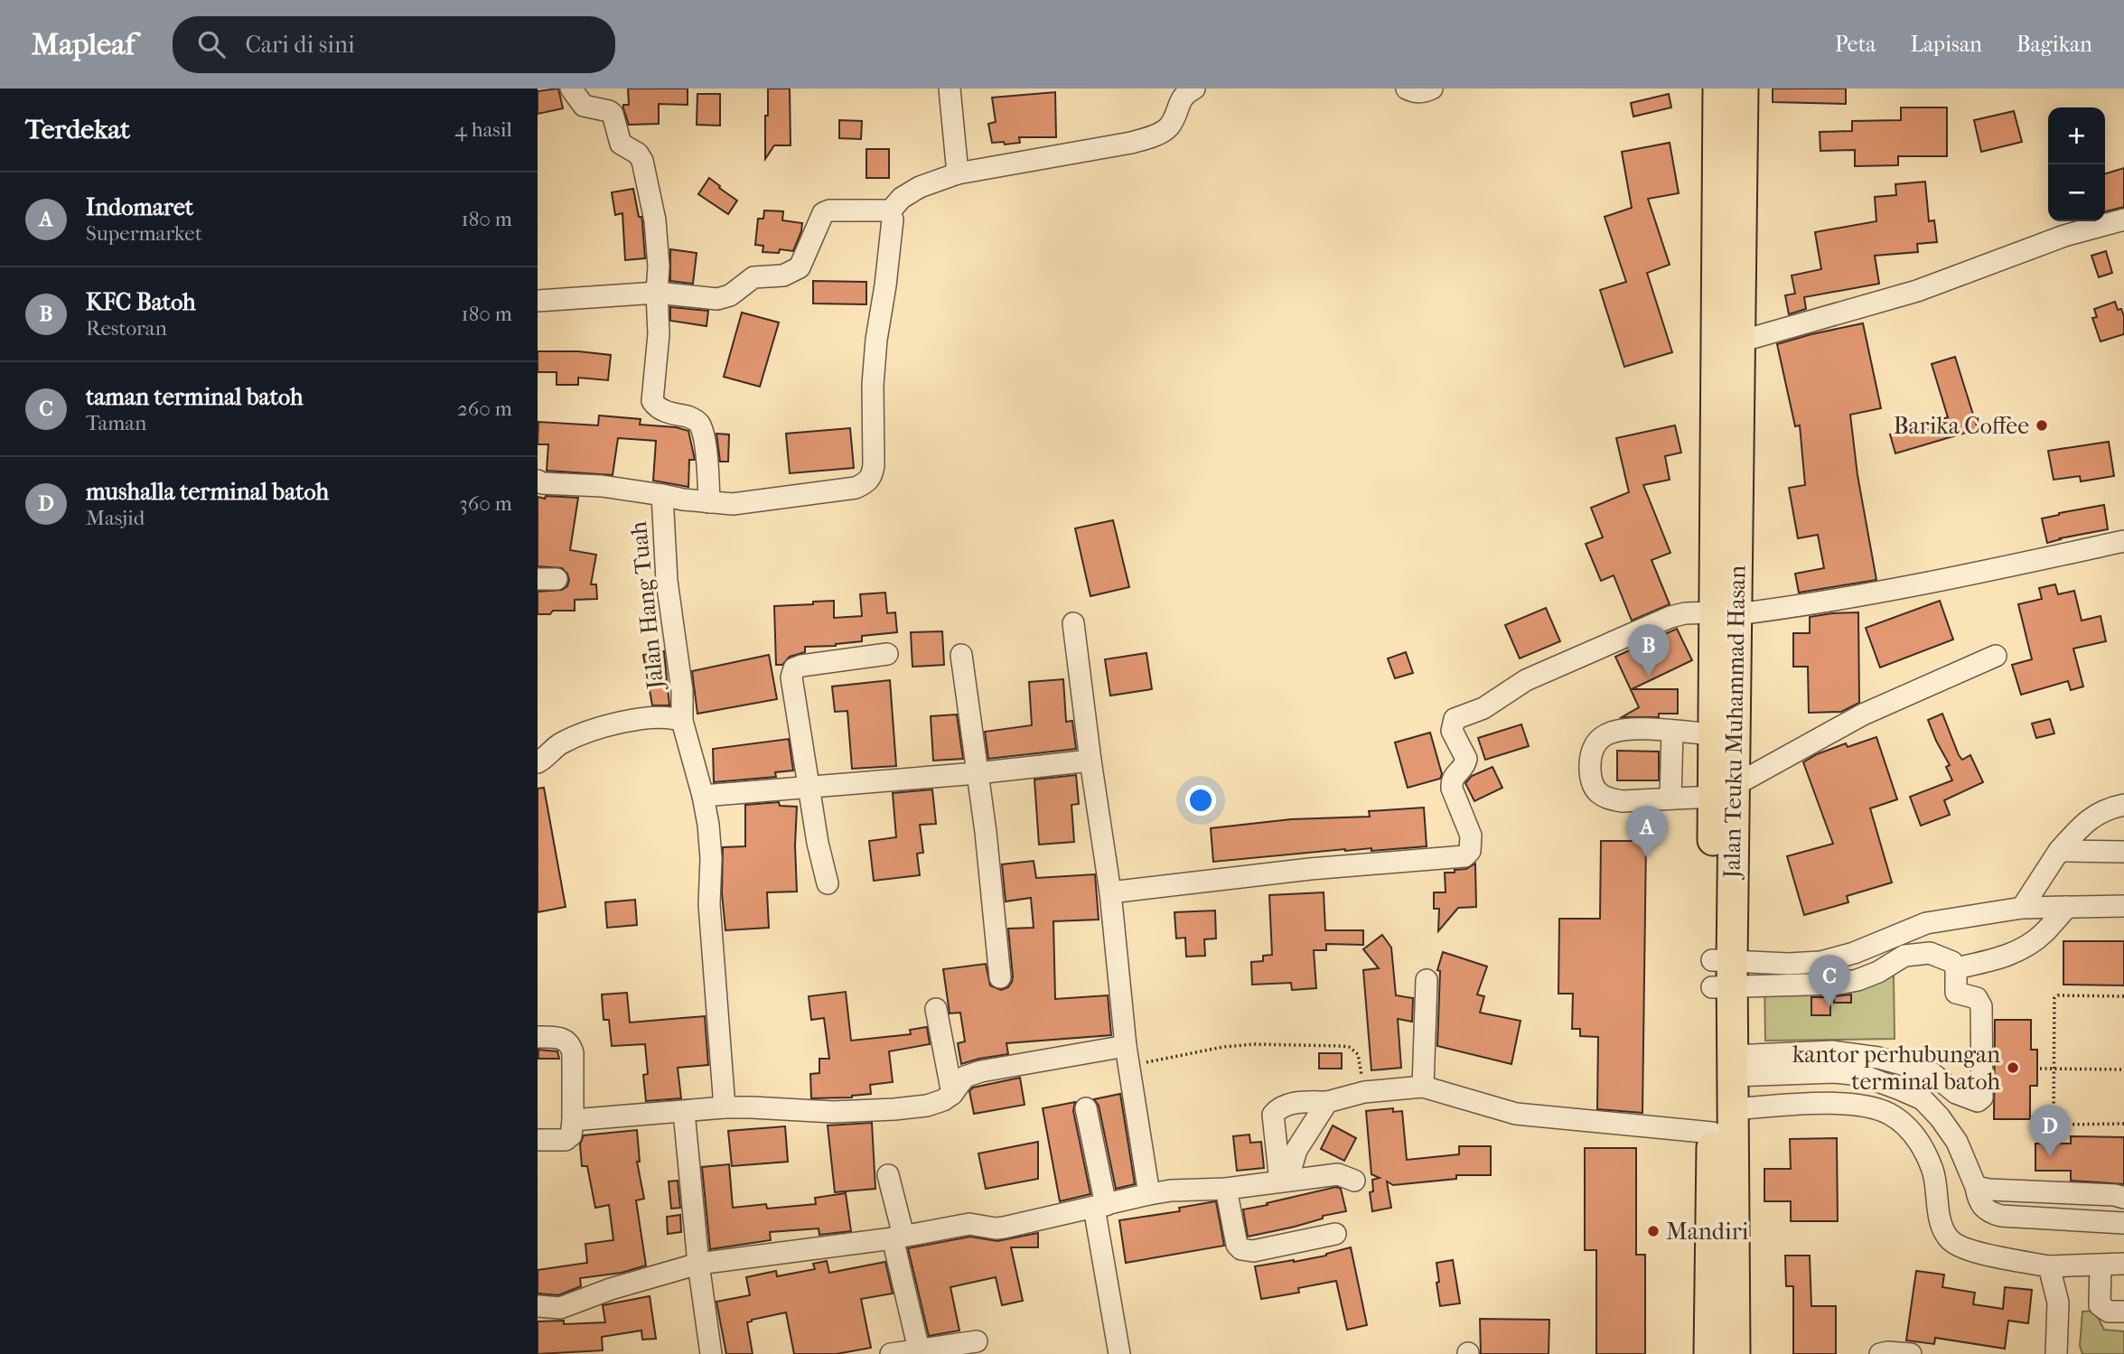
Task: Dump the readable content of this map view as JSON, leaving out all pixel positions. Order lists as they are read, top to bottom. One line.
{"streets":{"highway":["Jalan Teuku Muhammad Hasan"],"street":["Jalan Hang Tuah"]},"places":["Barika Coffee","kantor perhubungan terminal batoh","Mandiri"],"page":{"header":"Mapleaf","search":"Cari di sini","nav":["Peta","Lapisan","Bagikan"],"heading":["Terdekat","4 hasil"],"map_buttons":["+","−"],"list":[{"mark":"A","name":"Indomaret","note":"Supermarket","value":"180 m"},{"mark":"B","name":"KFC Batoh","note":"Restoran","value":"180 m"},{"mark":"C","name":"taman terminal batoh","note":"Taman","value":"260 m"},{"mark":"D","name":"mushalla terminal batoh","note":"Masjid","value":"360 m"}],"pins":["B","A","C","D"]}}
